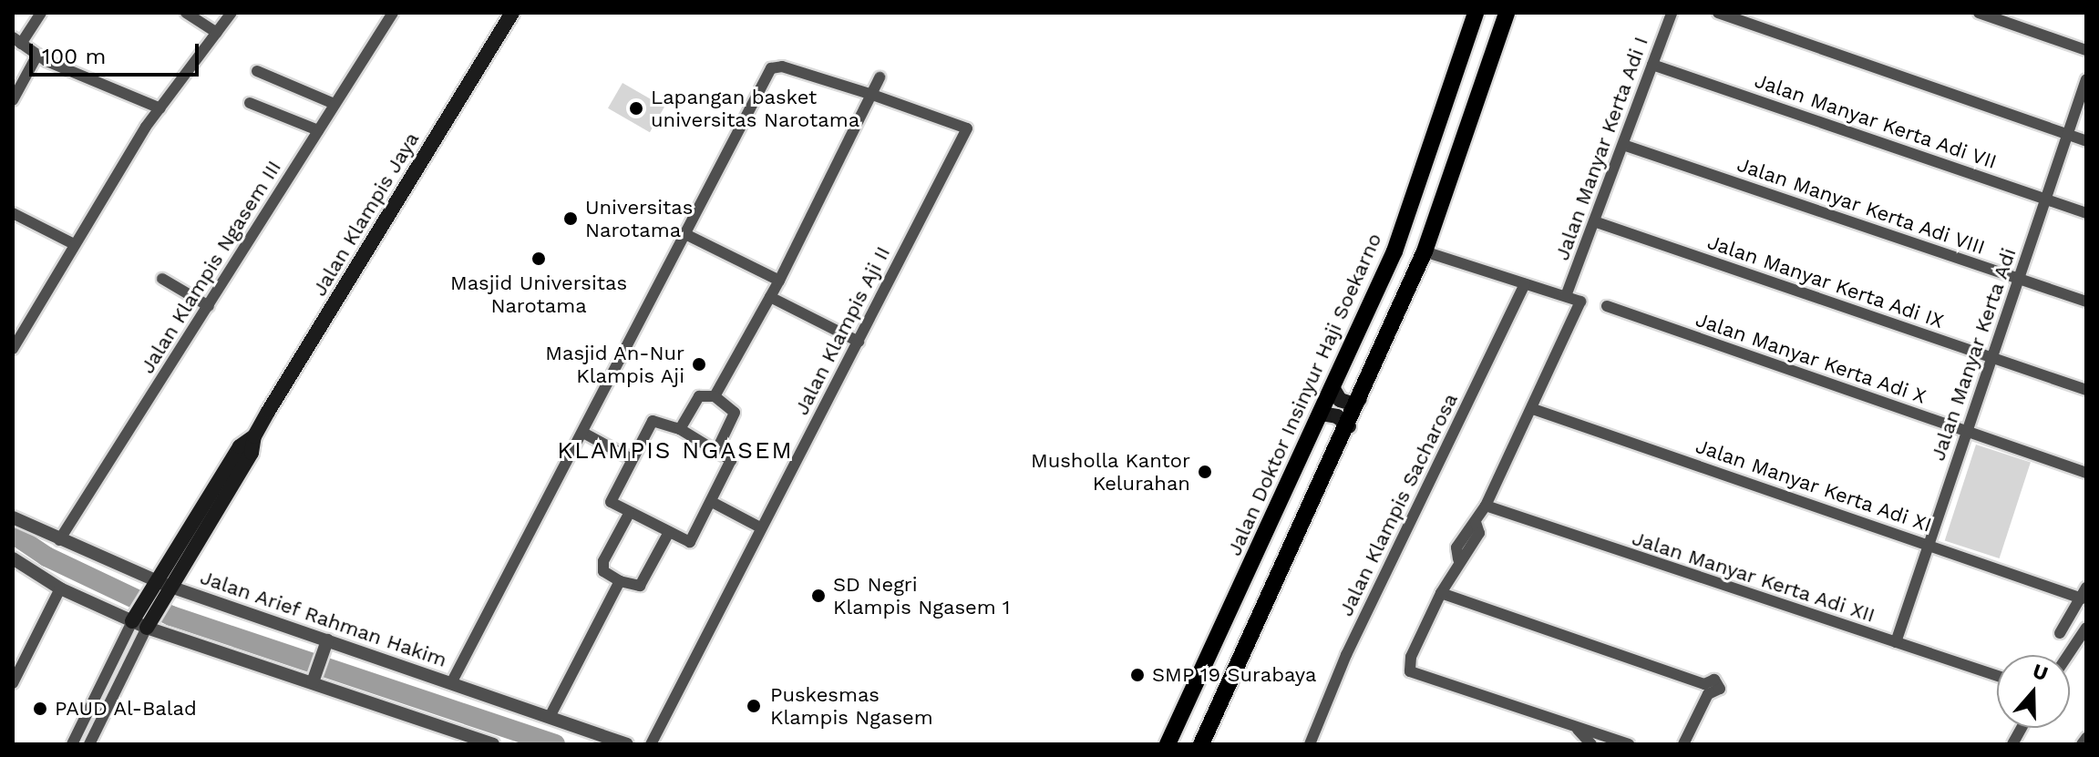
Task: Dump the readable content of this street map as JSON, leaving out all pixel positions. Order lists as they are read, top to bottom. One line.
{"streets":{"main road":["Jalan Klampis Jaya","Jalan Doktor Insinyur Haji Soekarno"],"street":["Jalan Manyar Kerta Adi VII","Jalan Manyar Kerta Adi I","Jalan Manyar Kerta Adi VIII","Jalan Klampis Ngasem III","Jalan Manyar Kerta Adi IX","Jalan Klampis Aji II","Jalan Manyar Kerta Adi","Jalan Manyar Kerta Adi X","Jalan Manyar Kerta Adi XI","Jalan Klampis Sacharosa","Jalan Manyar Kerta Adi XII","Jalan Arief Rahman Hakim"]},"crossings":[["Jalan Manyar Kerta Adi VII","Jalan Manyar Kerta Adi I"],["Jalan Manyar Kerta Adi VII","Jalan Manyar Kerta Adi"],["Jalan Manyar Kerta Adi I","Jalan Manyar Kerta Adi VIII"],["Jalan Manyar Kerta Adi I","Jalan Manyar Kerta Adi IX"],["Jalan Manyar Kerta Adi VIII","Jalan Manyar Kerta Adi"],["Jalan Klampis Jaya","Jalan Arief Rahman Hakim"],["Jalan Klampis Ngasem III","Jalan Arief Rahman Hakim"],["Jalan Manyar Kerta Adi IX","Jalan Manyar Kerta Adi"],["Jalan Manyar Kerta Adi","Jalan Manyar Kerta Adi X"],["Jalan Manyar Kerta Adi","Jalan Manyar Kerta Adi XI"],["Jalan Manyar Kerta Adi","Jalan Manyar Kerta Adi XII"]],"districts":["KLAMPIS NGASEM"],"places":["Lapangan basket universitas Narotama","Universitas Narotama","Masjid Universitas Narotama","Masjid An-Nur Klampis Aji","Musholla Kantor Kelurahan","SD Negri Klampis Ngasem 1","SMP 19 Surabaya","Puskesmas Klampis Ngasem","PAUD Al-Balad"],"scale_bar":"100 m","north":"top"}
